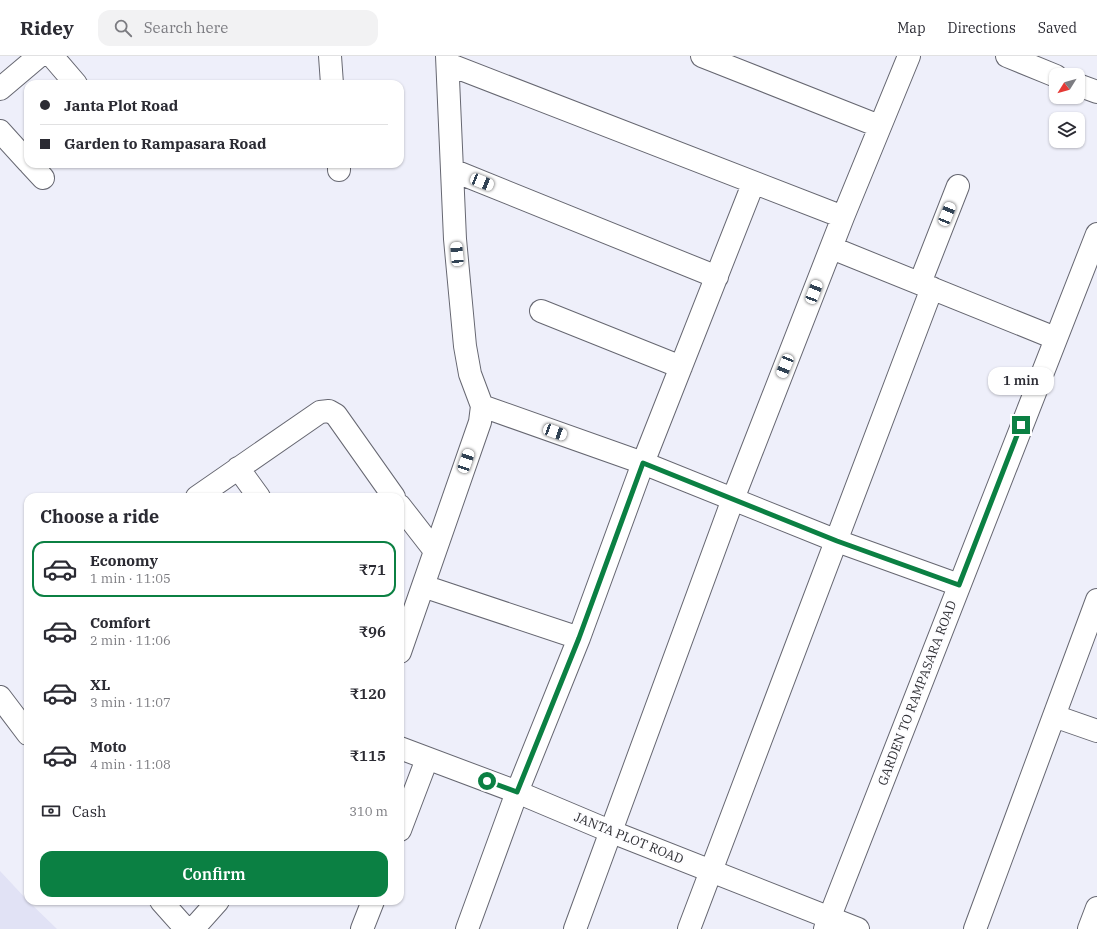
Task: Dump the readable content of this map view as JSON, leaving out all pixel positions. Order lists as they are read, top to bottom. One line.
{"streets":{"street":["GARDEN TO RAMPASARA ROAD","JANTA PLOT ROAD"]},"crossings":[["GARDEN TO RAMPASARA ROAD","JANTA PLOT ROAD"]],"north":"bottom left","page":{"header":"Ridey","search":"Search here","nav":["Map","Directions","Saved"],"banner":["Janta Plot Road","Garden to Rampasara Road"],"bubble":"1 min","heading":"Choose a ride","list":[{"name":"Economy","note":"1 min · 11:05","value":"₹71"},{"name":"Comfort","note":"2 min · 11:06","value":"₹96"},{"name":"XL","note":"3 min · 11:07","value":"₹120"},{"name":"Moto","note":"4 min · 11:08","value":"₹115"}],"pay":["Cash","310 m"],"buttons":"Confirm"}}
